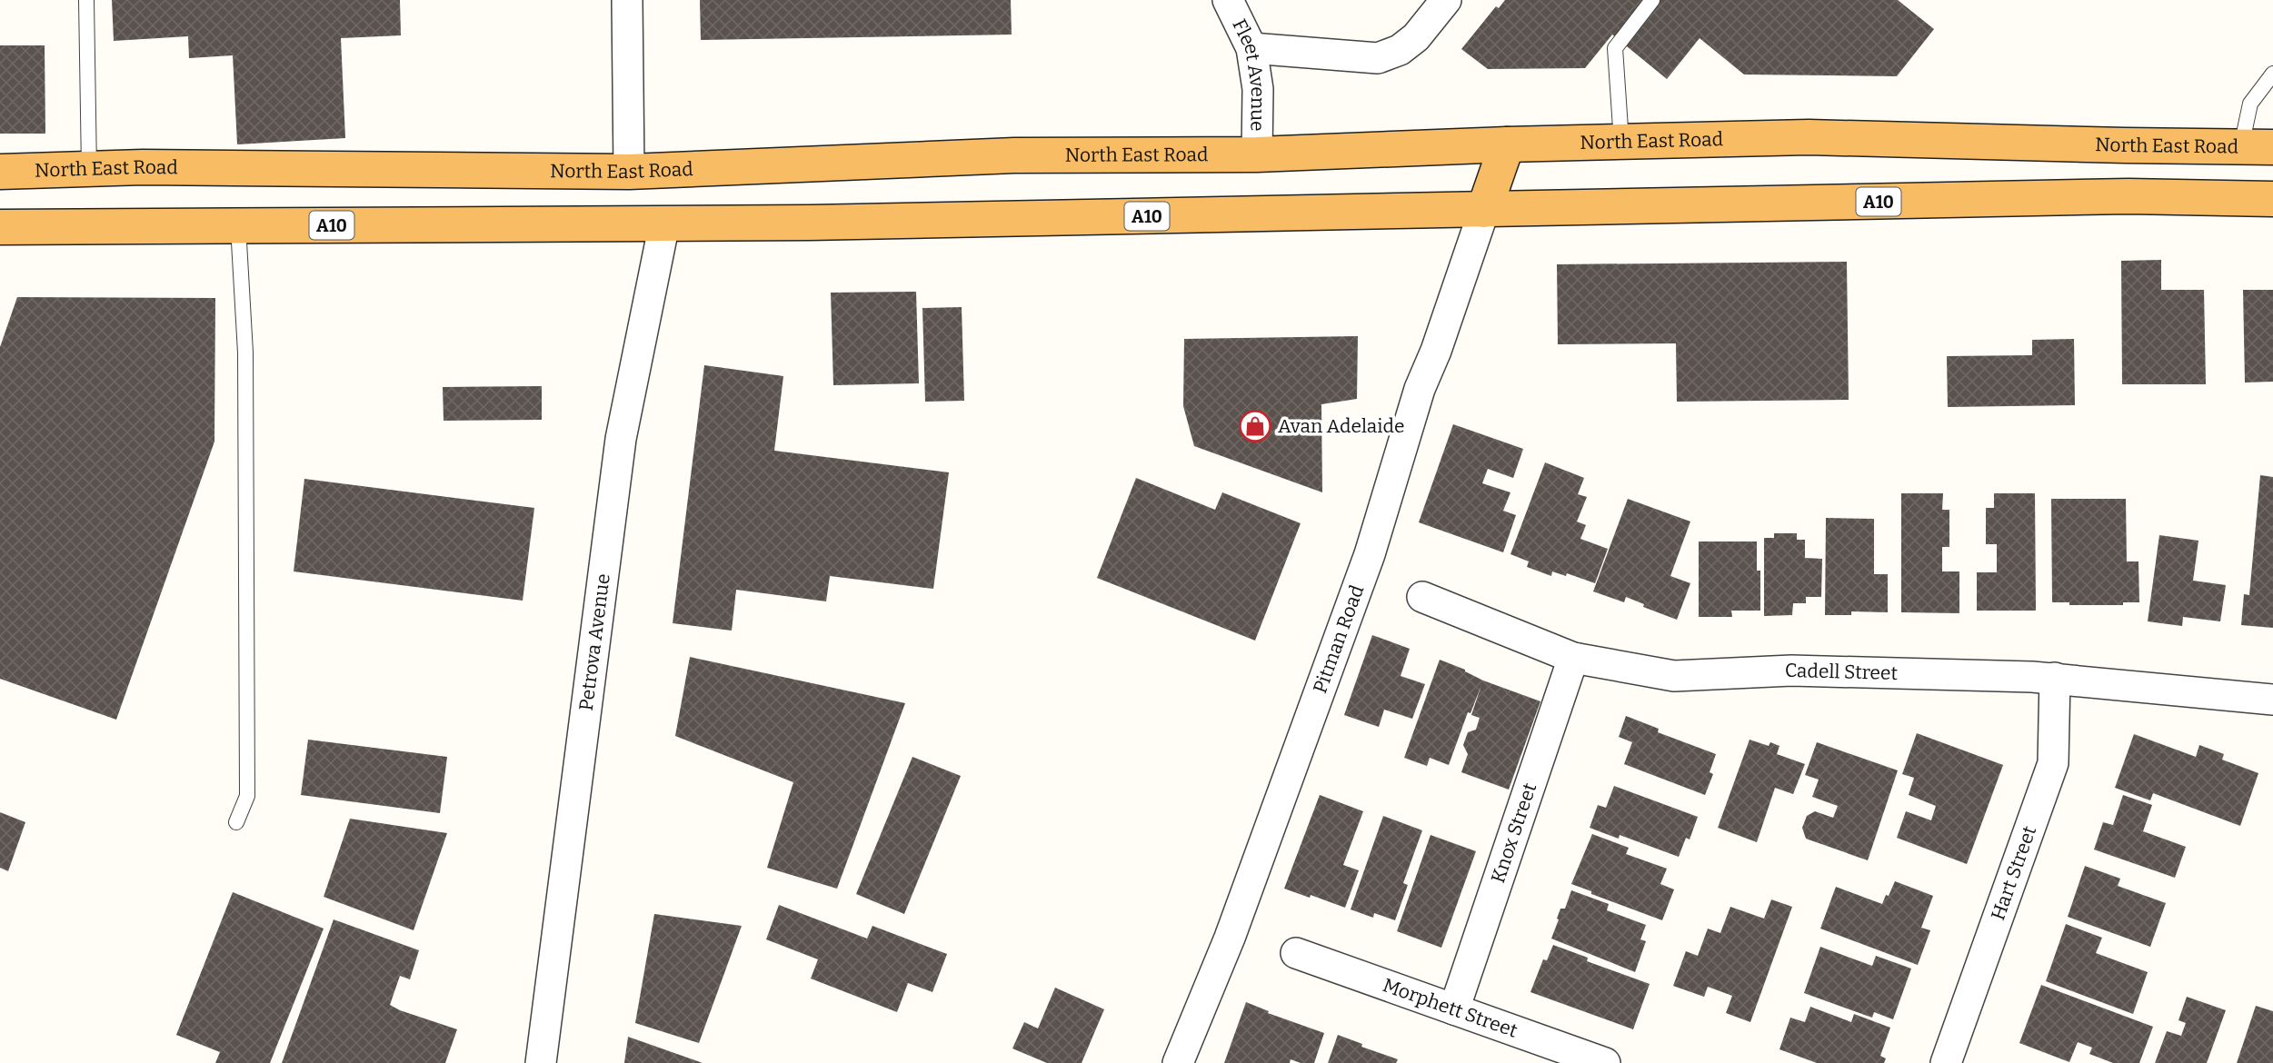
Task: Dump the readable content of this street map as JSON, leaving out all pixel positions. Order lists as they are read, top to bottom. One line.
{"streets":{"highway":["North East Road","A10"],"street":["Fleet Avenue","Pitman Road","Petrova Avenue","Cadell Street","Knox Street","Hart Street","Morphett Street"]},"crossings":[["Fleet Avenue","North East Road"],["A10","Pitman Road"],["A10","Petrova Avenue"],["Cadell Street","Knox Street"],["Cadell Street","Hart Street"],["Knox Street","Morphett Street"]],"places":{"shop":["Avan Adelaide"]}}
